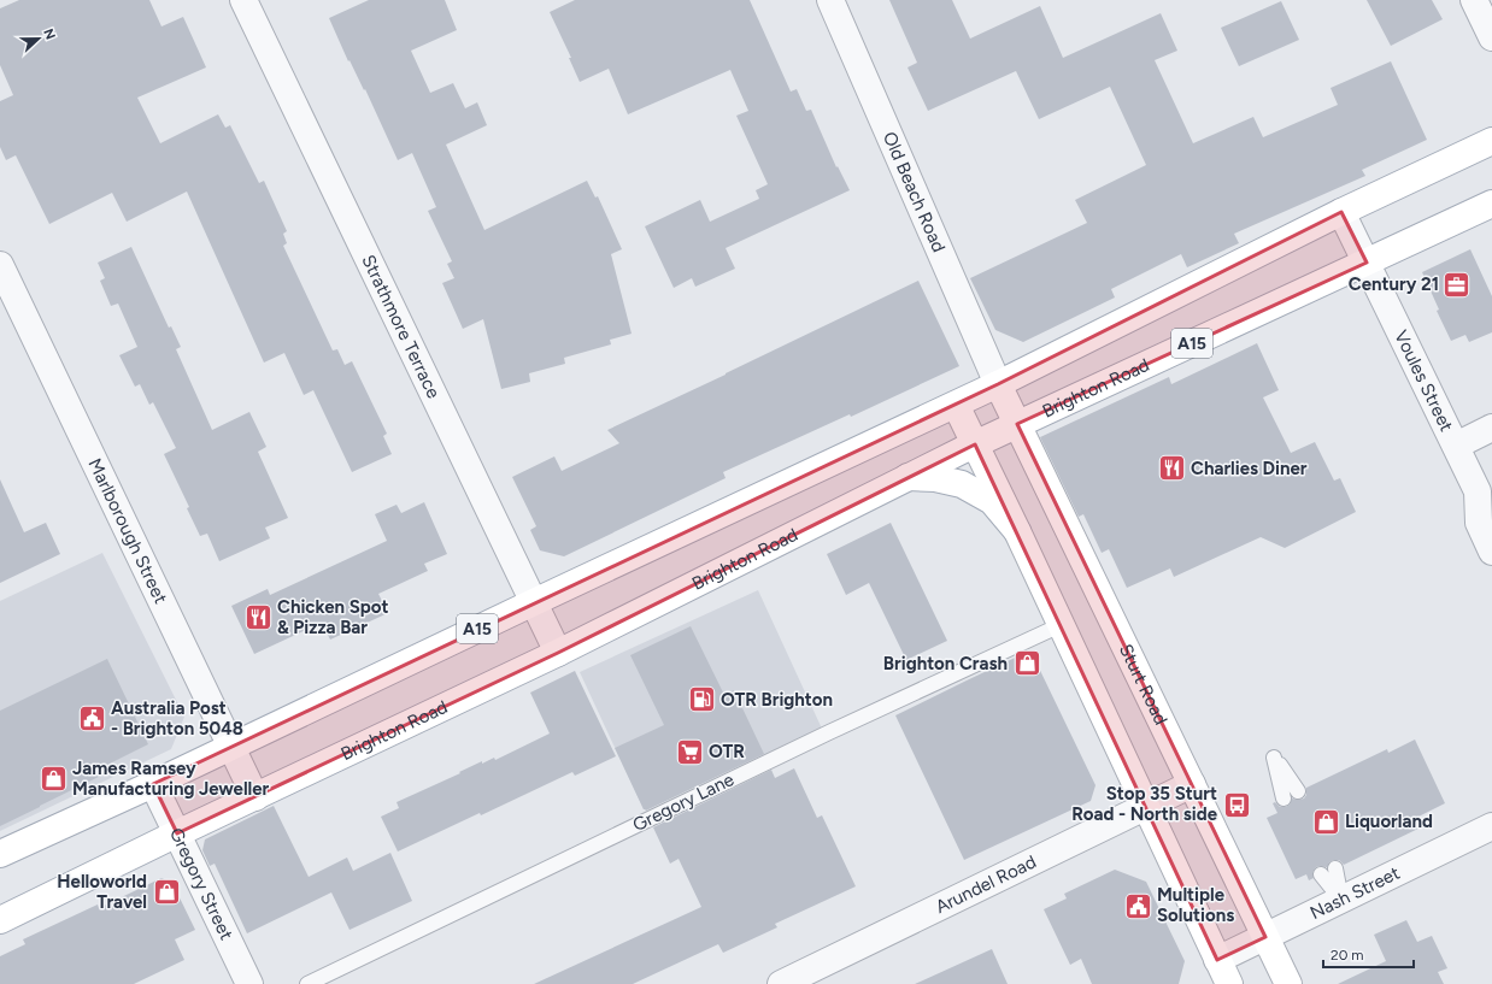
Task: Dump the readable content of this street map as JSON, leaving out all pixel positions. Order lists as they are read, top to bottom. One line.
{"streets":{"main road":["A15","Brighton Road","Sturt Road"],"street":["Old Beach Road","Strathmore Terrace","Voules Street","Marlborough Street","Gregory Street","Arundel Road","Nash Street"],"lane":["Gregory Lane"]},"crossings":[["Old Beach Road","A15"],["Old Beach Road","Sturt Road"],["Strathmore Terrace","A15"],["Strathmore Terrace","Brighton Road"],["A15","Voules Street"],["A15","Marlborough Street"],["A15","Sturt Road"],["A15","Gregory Street"],["Voules Street","Brighton Road"],["Brighton Road","Marlborough Street"],["Brighton Road","Sturt Road"],["Brighton Road","Gregory Street"],["Sturt Road","Arundel Road"],["Sturt Road","Nash Street"]],"places":{"office":["Century 21"],"restaurant":["Charlies Diner","Chicken Spot & Pizza Bar"],"shop":["Brighton Crash","James Ramsey Manufacturing Jeweller","Liquorland","Helloworld Travel"],"fuel station":["OTR Brighton"],"public building":["Australia Post - Brighton 5048","Multiple Solutions"],"supermarket":["OTR"],"bus stop":["Stop 35 Sturt Road - North side"]},"scale_bar":"20 m","north":"right"}
